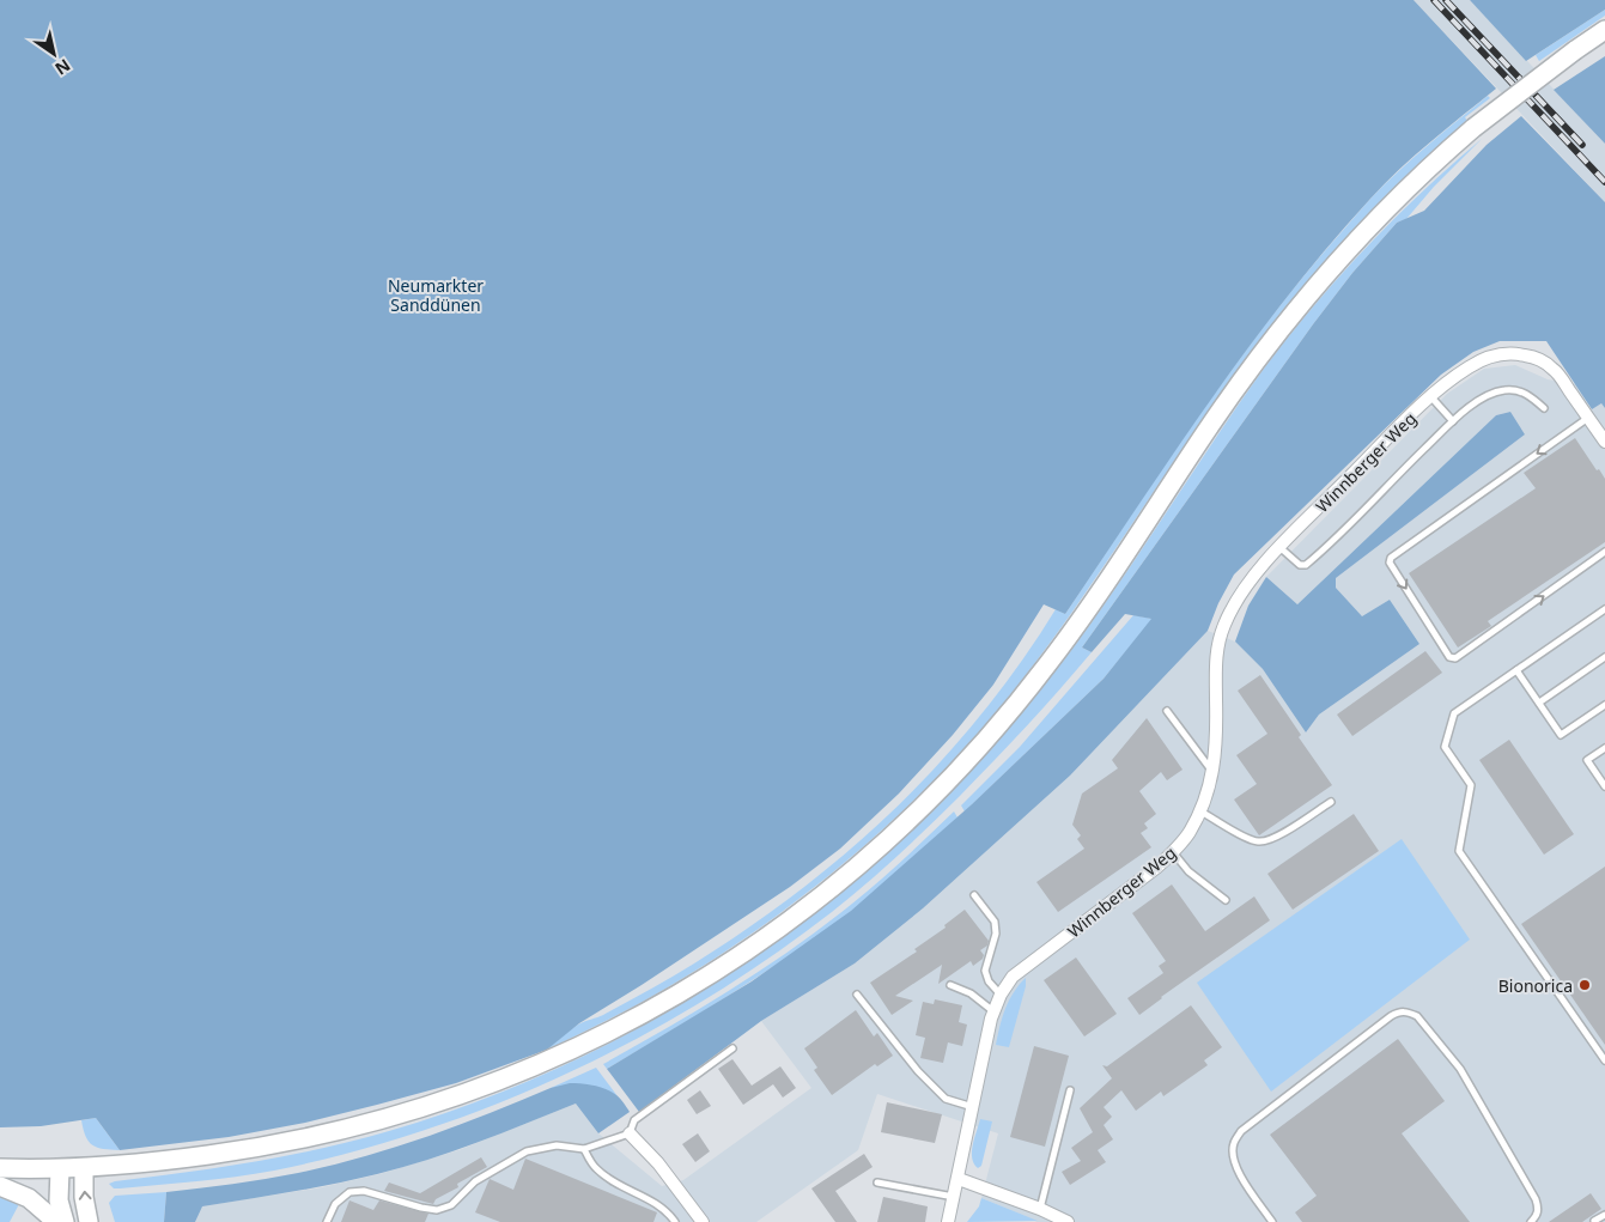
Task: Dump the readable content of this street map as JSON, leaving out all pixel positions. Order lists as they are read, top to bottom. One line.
{"streets":{"street":["Winnberger Weg"]},"parks":["Neumarkter Sanddünen"],"places":["Bionorica"],"north":"bottom right"}
